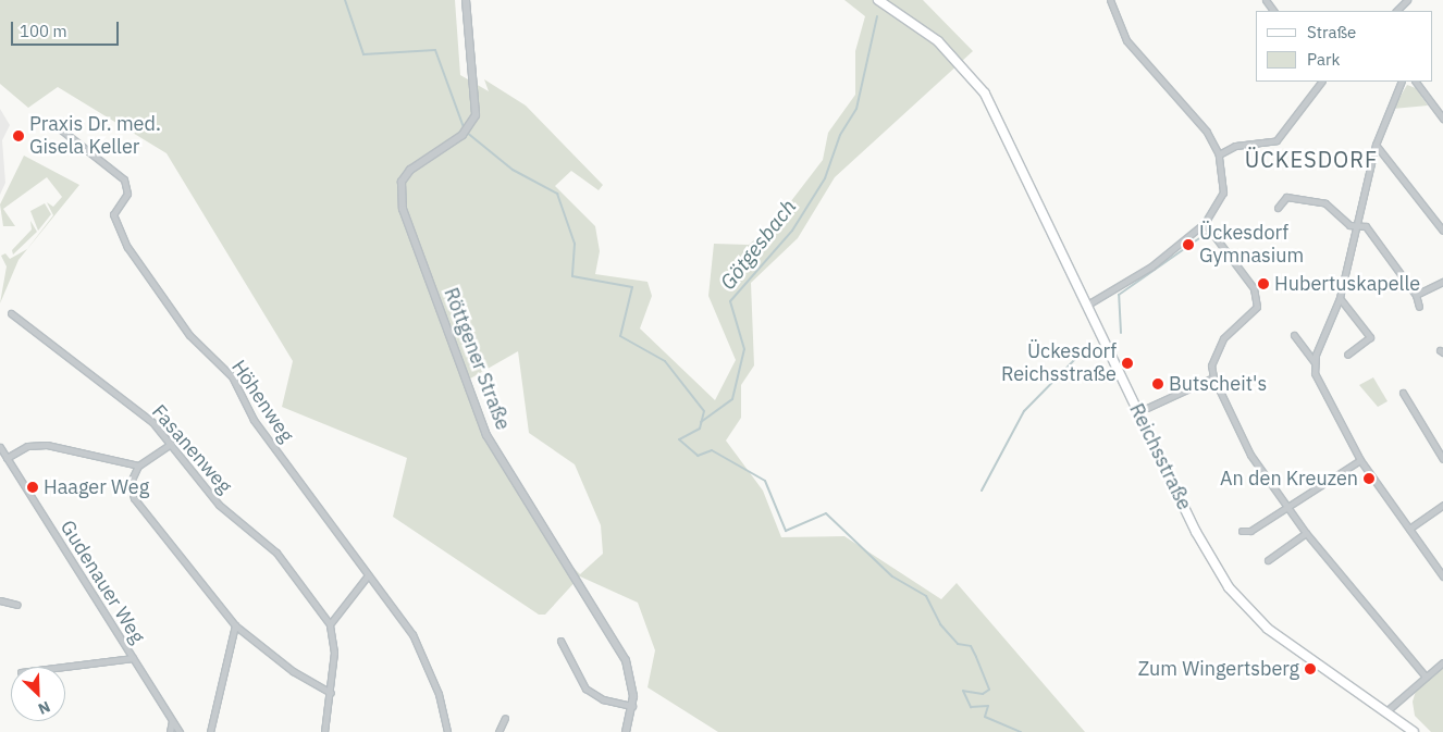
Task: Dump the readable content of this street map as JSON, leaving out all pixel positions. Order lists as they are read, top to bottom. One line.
{"streets":{"main road":["Reichsstraße"],"street":["Röttgener Straße","Höhenweg","Fasanenweg","Gudenauer Weg"]},"districts":["ÜCKESDORF"],"water":["Götgesbach"],"places":["Praxis Dr. med. Gisela Keller","Ückesdorf Gymnasium","Hubertuskapelle","Ückesdorf Reichsstraße","Butscheit's","An den Kreuzen","Haager Weg","Zum Wingertsberg"],"legend":["Straße","Park"],"scale_bar":"100 m","north":"bottom right"}
